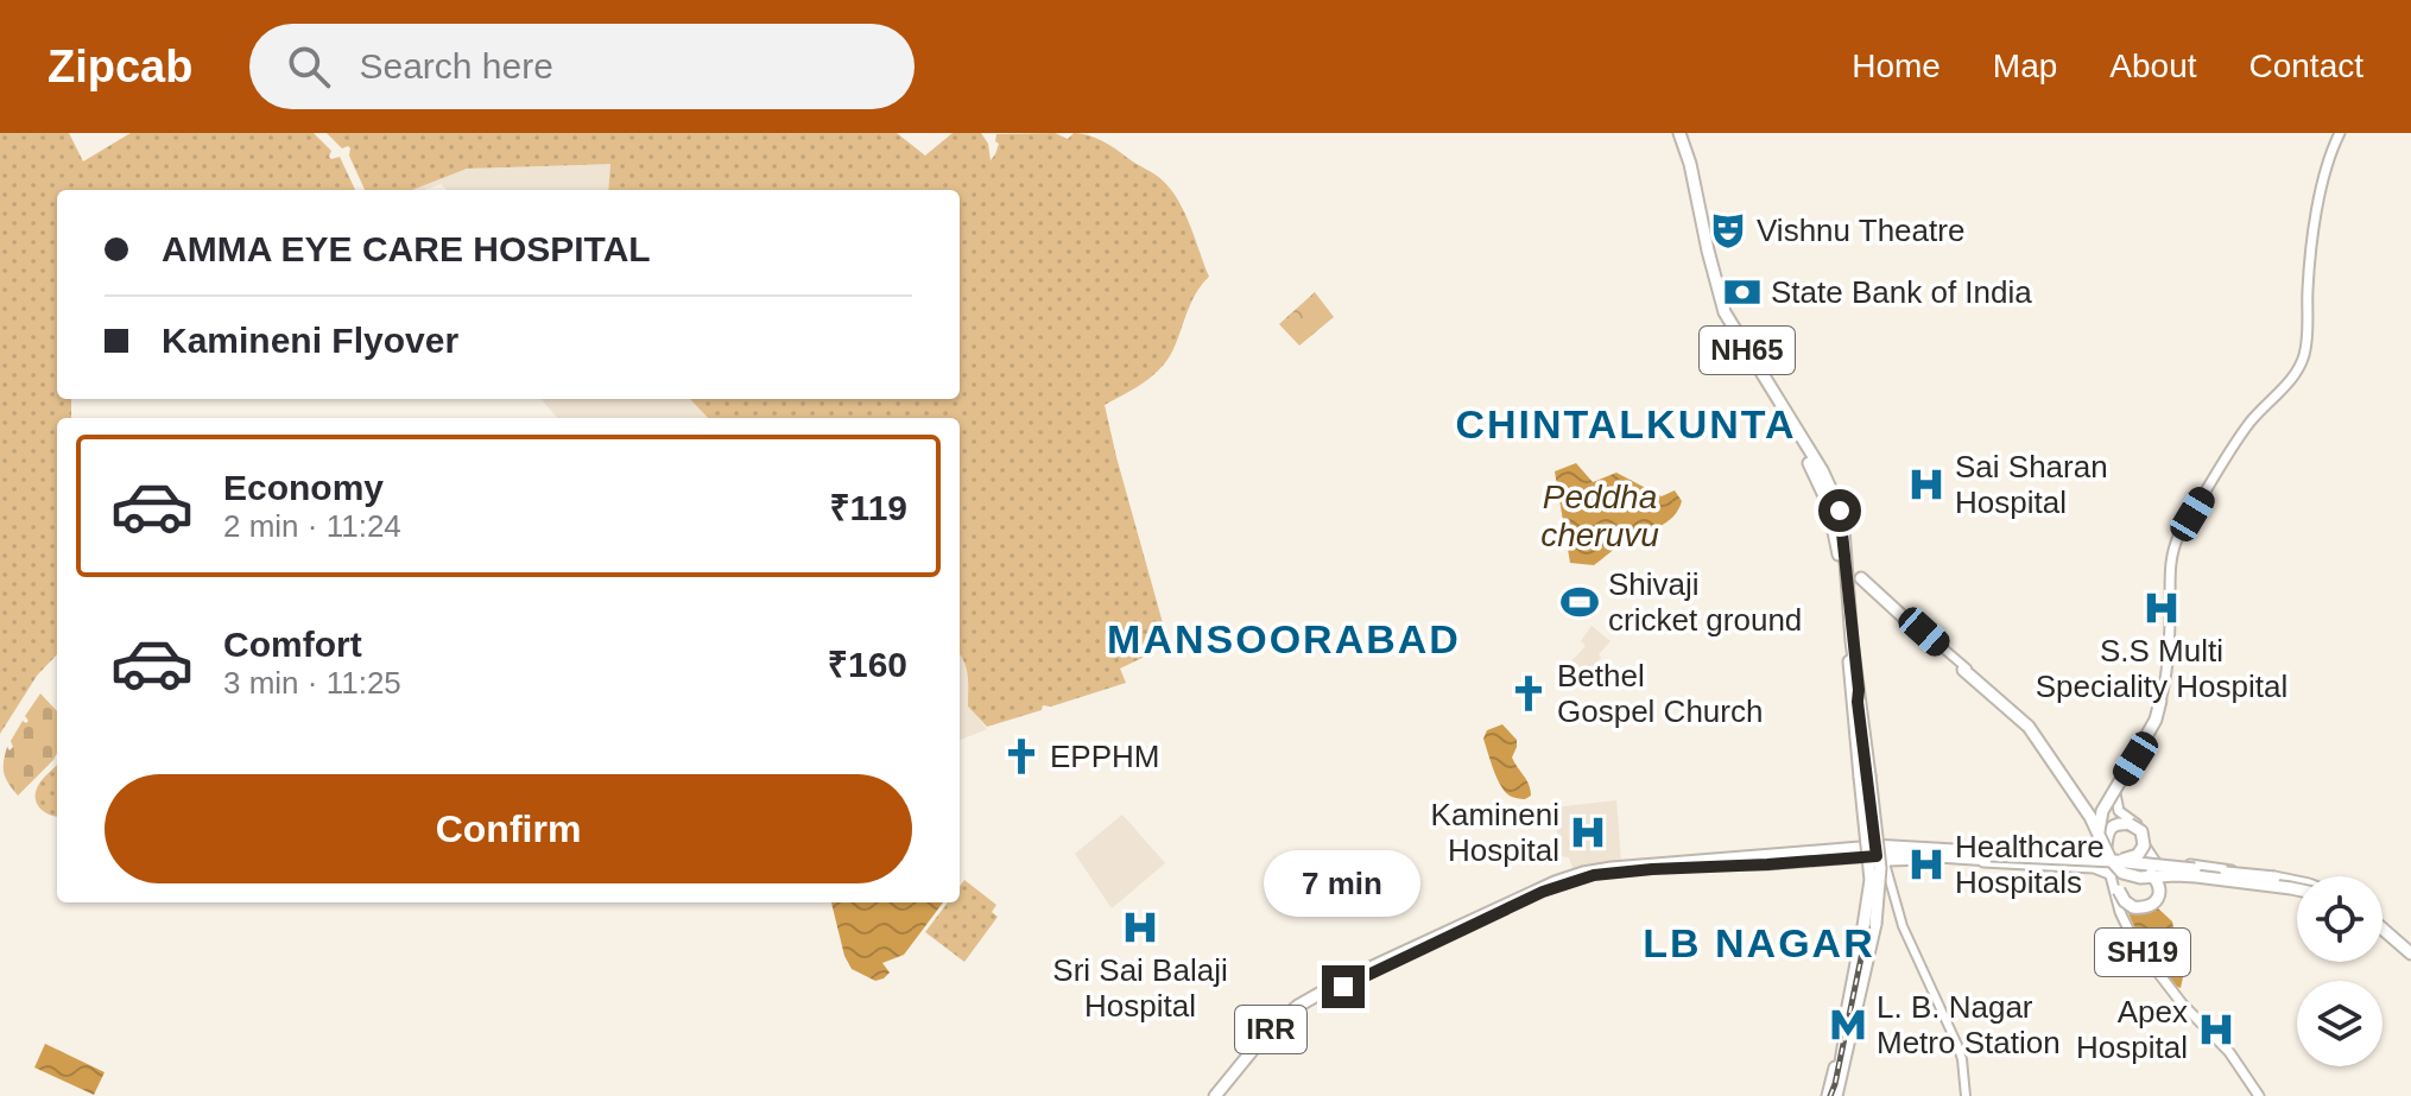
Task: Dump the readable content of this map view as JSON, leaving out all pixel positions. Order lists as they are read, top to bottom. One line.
{"streets":{"highway":["NH65","IRR"],"main road":["SH19"]},"crossings":[["NH65","IRR"],["SH19","IRR"]],"districts":["CHINTALKUNTA","MANSOORABAD","LB NAGAR"],"water":["Peddha cheruvu"],"places":{"theatre":["Vishnu Theatre"],"bank":["State Bank of India"],"hospital":["Sai Sharan Hospital","S.S Multi Speciality Hospital","Kamineni Hospital","Healthcare Hospitals","Sri Sai Balaji Hospital","Apex Hospital"],"sports":["Shivaji cricket ground"],"church":["Bethel Gospel Church","EPPHM"],"metro station":["L. B. Nagar Metro Station"]},"page":{"header":"Zipcab","search":"Search here","nav":["Home","Map","About","Contact"],"banner":["AMMA EYE CARE HOSPITAL","Kamineni Flyover"],"list":[{"name":"Economy","note":"2 min · 11:24","value":"₹119"},{"name":"Comfort","note":"3 min · 11:25","value":"₹160"}],"buttons":"Confirm","bubble":"7 min"}}
